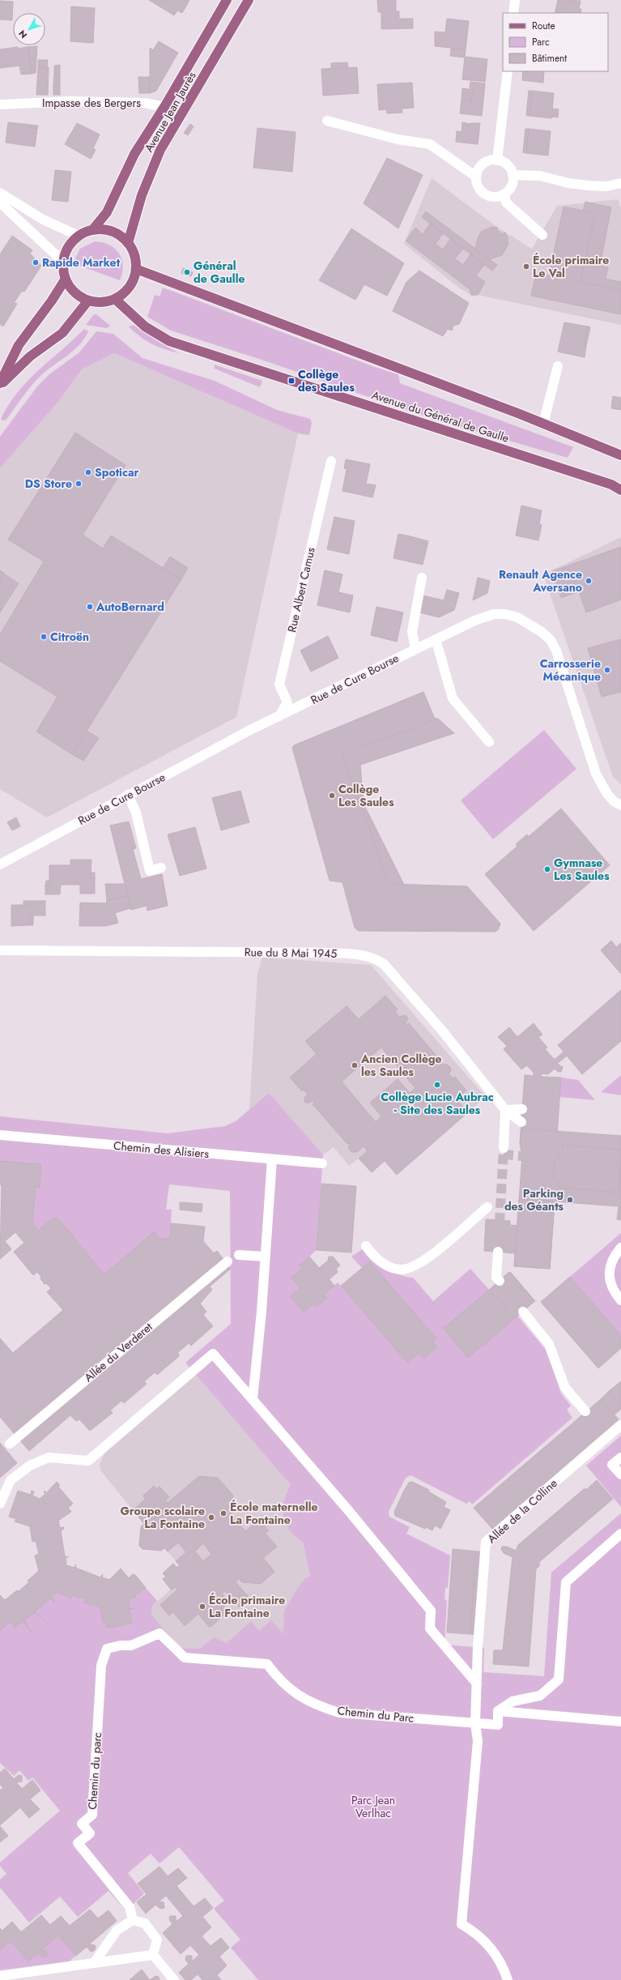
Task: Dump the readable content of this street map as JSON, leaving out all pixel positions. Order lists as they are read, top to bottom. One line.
{"streets":{"main road":["Avenue Jean Jaurès","Avenue du Général de Gaulle"],"street":["Impasse des Bergers","Rue Albert Camus","Rue de Cure Bourse","Rue du 8 Mai 1945","Chemin des Alisiers","Allée du Verderet","Allée de la Colline","Chemin du Parc","Chemin du parc"]},"crossings":[["Impasse des Bergers","Avenue Jean Jaurès"],["Avenue Jean Jaurès","Avenue du Général de Gaulle"],["Rue Albert Camus","Rue de Cure Bourse"],["Allée de la Colline","Chemin du Parc"],["Chemin du Parc","Chemin du parc"]],"parks":["Parc Jean Verlhac"],"places":{"other":["Rapide Market","École primaire Le Val","Général de Gaulle","Spoticar","DS Store","Renault Agence Aversano","AutoBernard","Citroën","Carrosserie Mécanique","Collège Les Saules","Gymnase Les Saules","Ancien Collège les Saules","Collège Lucie Aubrac - Site des Saules","Parking des Géants","École maternelle La Fontaine","Groupe scolaire La Fontaine","École primaire La Fontaine"],"transit":["Collège des Saules"]},"legend":["Route","Parc","Bâtiment"],"north":"bottom left"}
